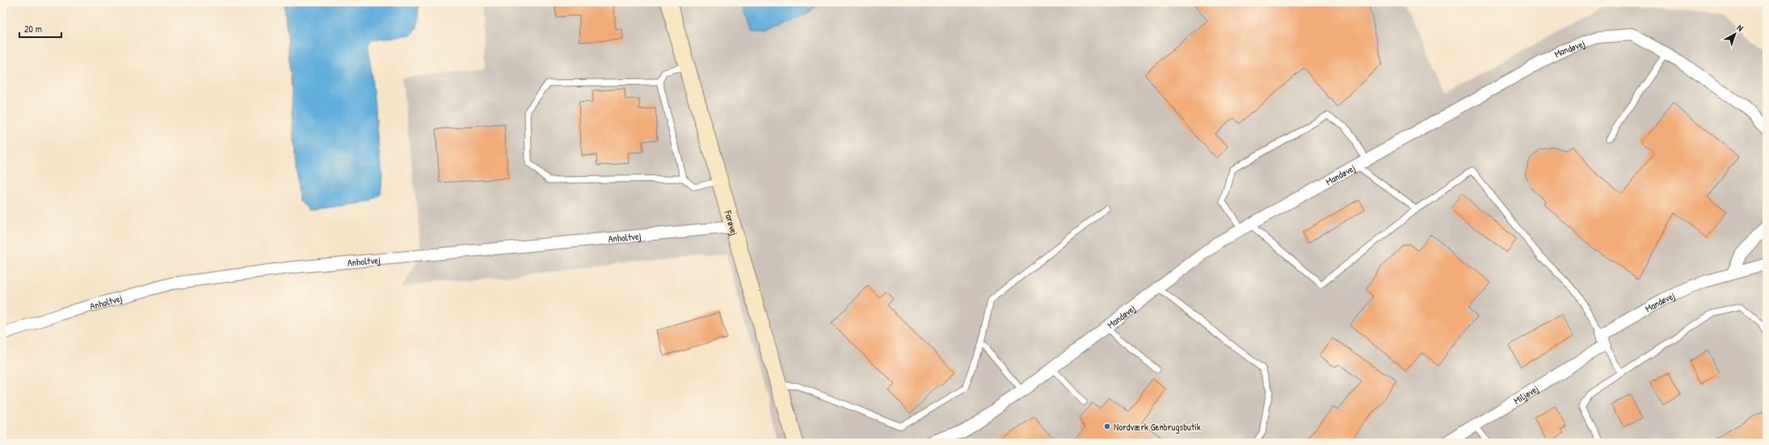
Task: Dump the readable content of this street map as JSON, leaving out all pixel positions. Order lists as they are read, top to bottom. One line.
{"streets":{"street":["Mandøvej","Farøvej","Anholtvej","Miljøvej"]},"crossings":[["Farøvej","Anholtvej"]],"places":["Nordværk Genbrugsbutik"],"scale_bar":"20 m","north":"top right"}
